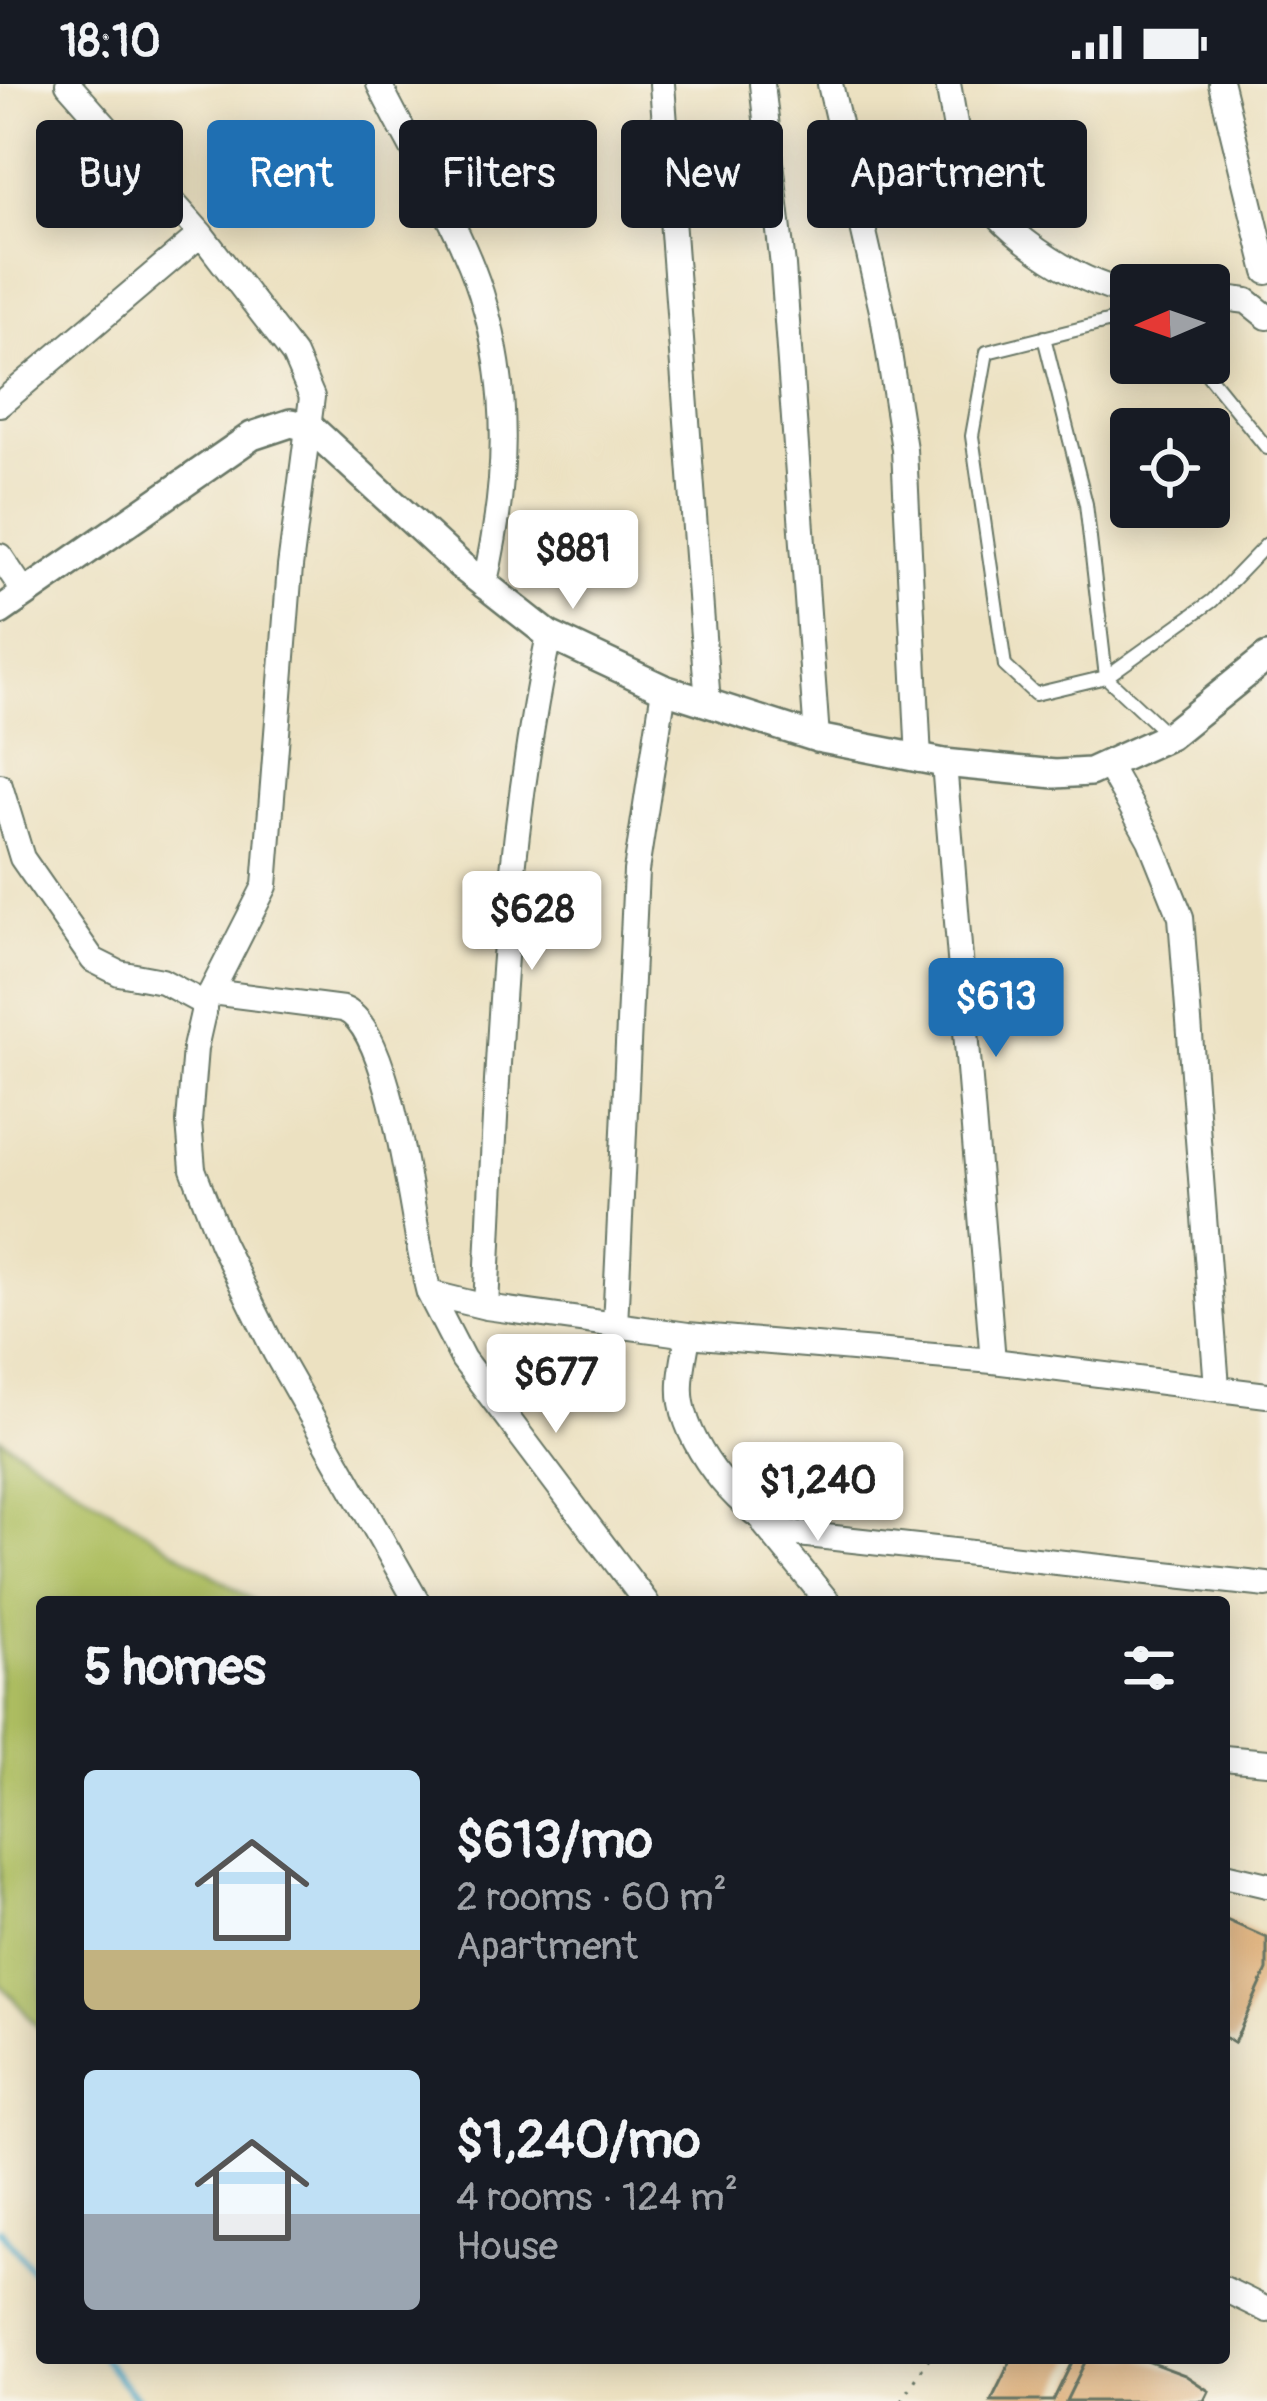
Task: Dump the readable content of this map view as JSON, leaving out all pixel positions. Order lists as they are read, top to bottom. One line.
{"north":"left","page":{"status":"18:10","chip":["Buy","Rent","Filters","New","Apartment"],"price":["$881","$628","$613","$677","$1,240"],"heading":"5 homes","list":[{"name":"$613/mo","note":"2 rooms · 60 m² · Apartment"},{"name":"$1,240/mo","note":"4 rooms · 124 m² · House"}]}}
